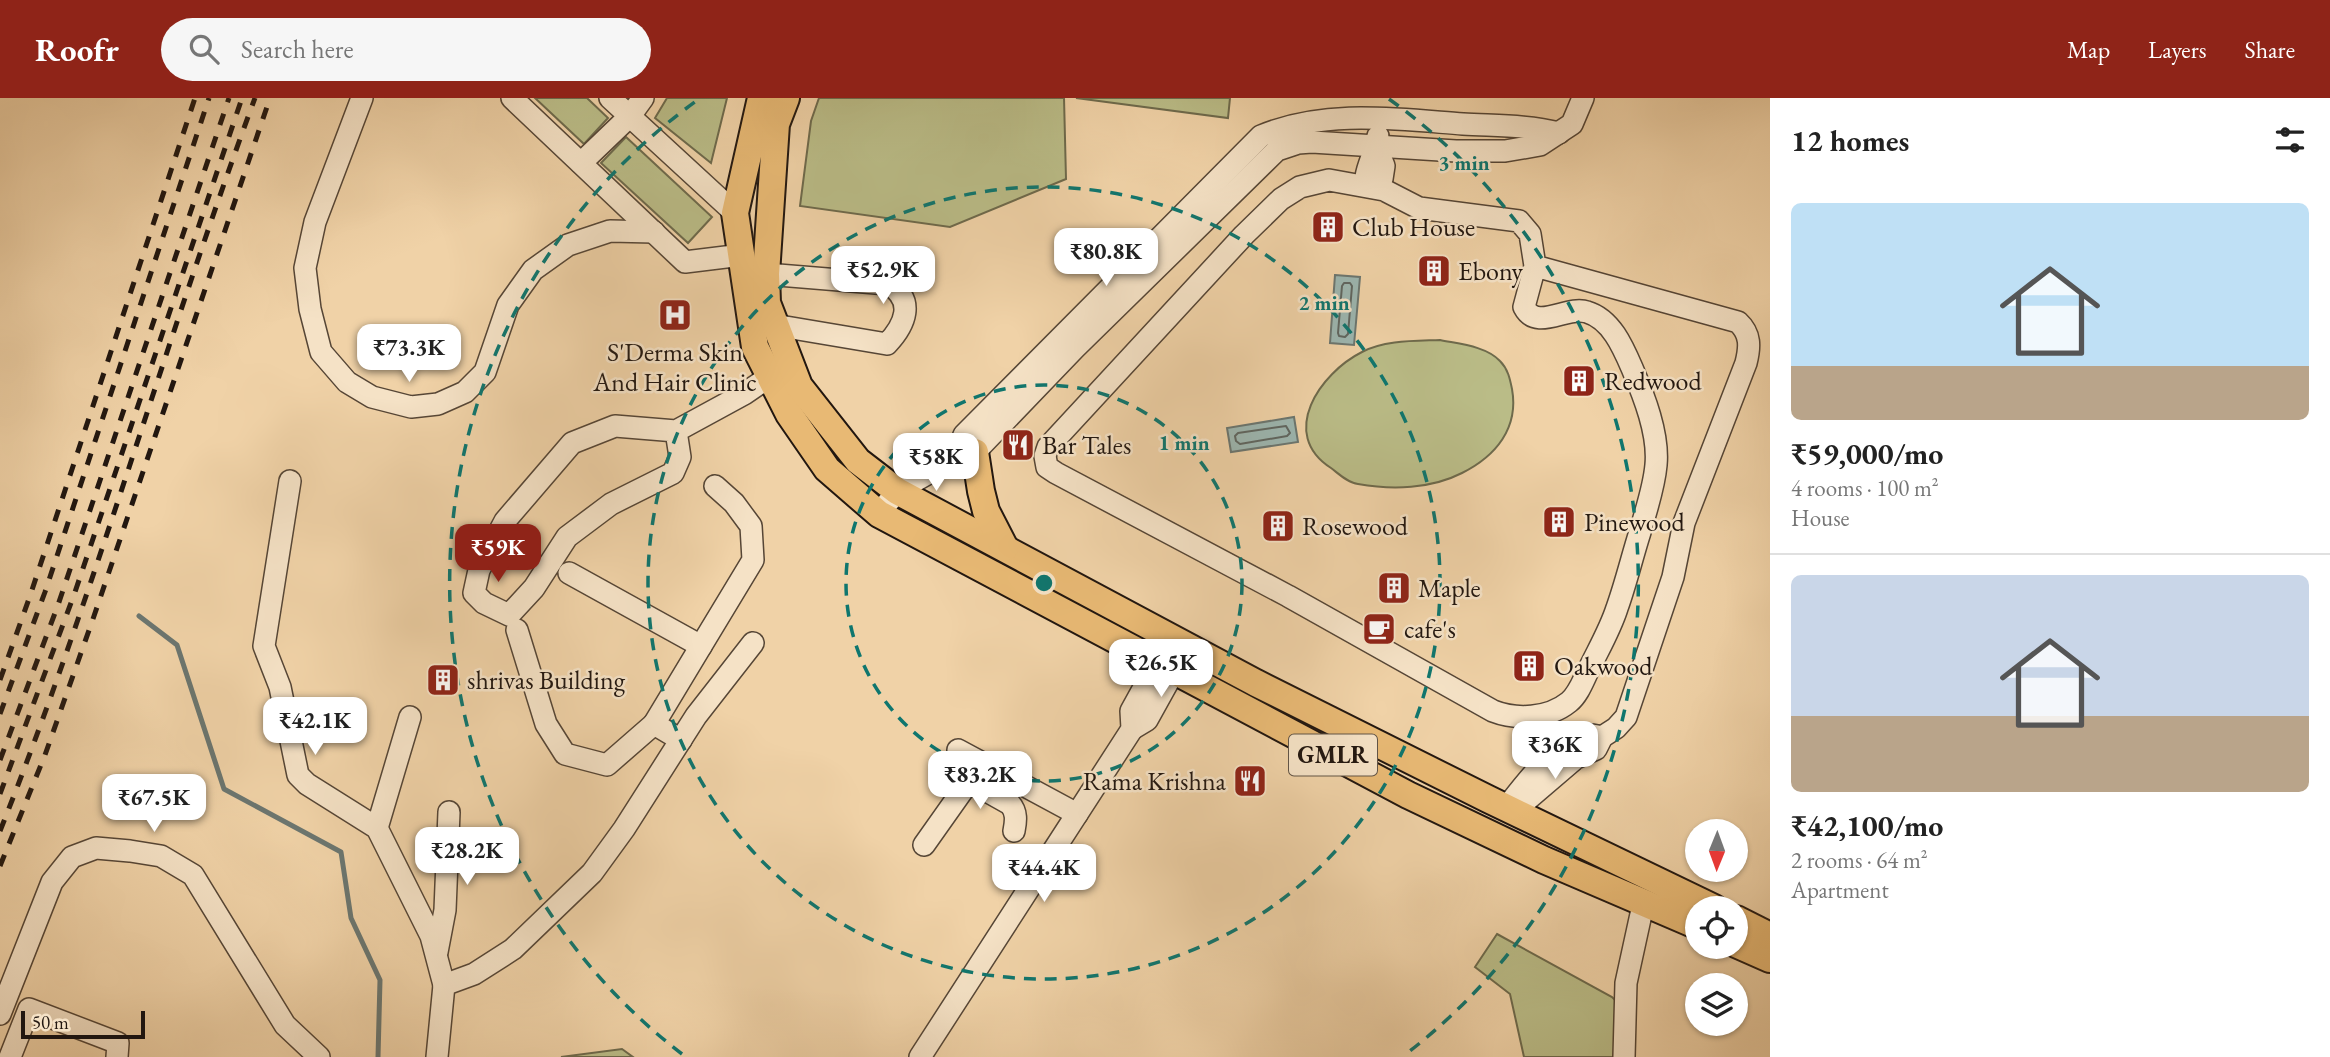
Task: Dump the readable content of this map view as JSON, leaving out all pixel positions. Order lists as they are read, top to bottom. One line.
{"streets":{"main road":["GMLR"]},"places":{"building":["Club House","Ebony","Redwood","Pinewood","Rosewood","Maple","Oakwood","shrivas Building"],"hospital":["S'Derma Skin And Hair Clinic"],"restaurant":["Bar Tales","Rama Krishna"],"cafe":["cafe's"]},"scale_bar":"50 m","north":"bottom","page":{"header":"Roofr","search":"Search here","nav":["Map","Layers","Share"],"heading":"12 homes","list":[{"name":"₹59,000/mo","note":"4 rooms · 100 m² · House"},{"name":"₹42,100/mo","note":"2 rooms · 64 m² · Apartment"}],"price":["₹80.8K","₹52.9K","₹73.3K","₹58K","₹59K","₹26.5K","₹42.1K","₹36K","₹83.2K","₹67.5K","₹28.2K","₹44.4K"],"scale":"50 m"},"rings":["3 min","2 min","1 min"]}
